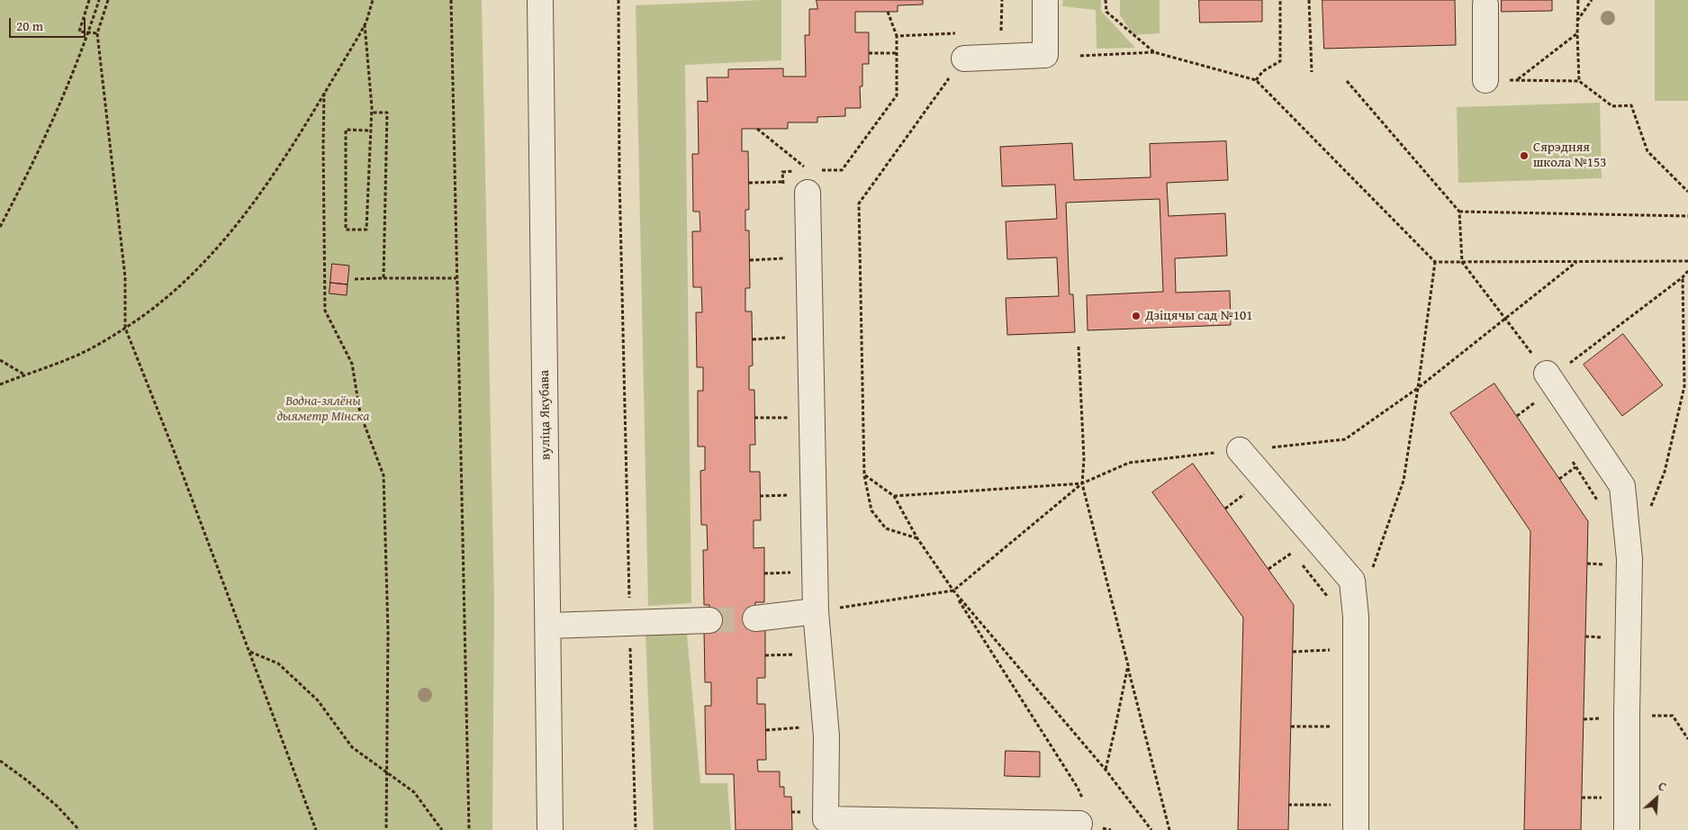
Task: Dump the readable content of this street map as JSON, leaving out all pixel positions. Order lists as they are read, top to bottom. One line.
{"streets":{"street":["вуліца Якубава"]},"parks":["Водна-зялёны дыяметр Мінска"],"places":["Сярэдняя школа №153","Дзіцячы сад №101"],"scale_bar":"20 m","north":"top right"}
